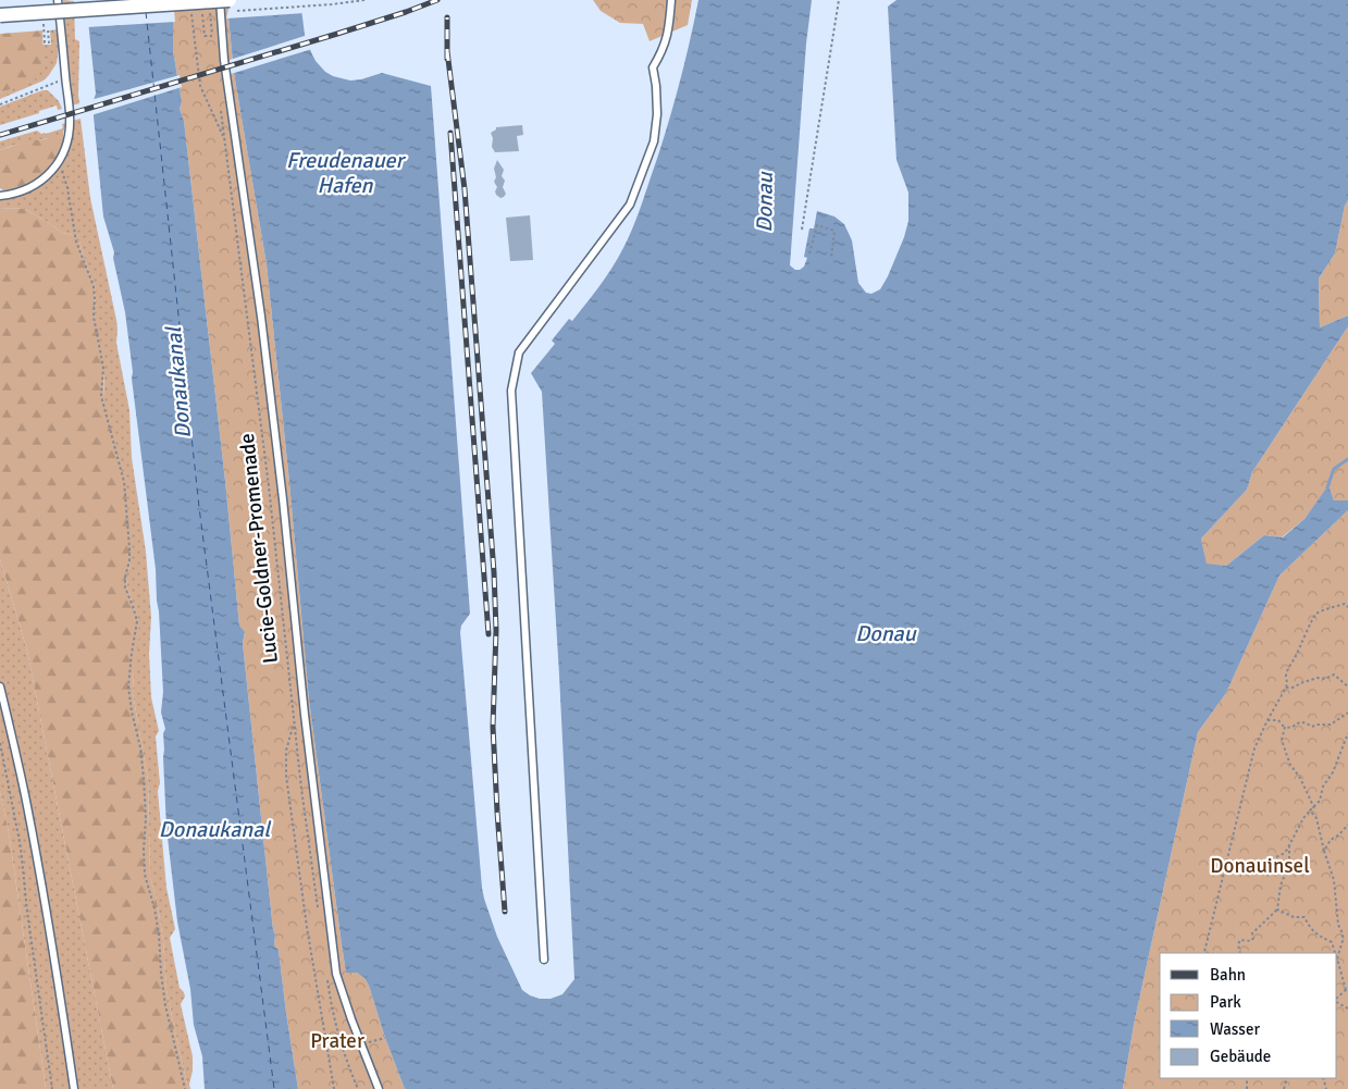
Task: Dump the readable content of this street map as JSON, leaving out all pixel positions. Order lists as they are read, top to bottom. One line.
{"streets":{"path":["Lucie-Goldner-Promenade"]},"water":["Freudenauer Hafen","Donau","Donaukanal"],"parks":["Donauinsel","Prater"],"legend":["Bahn","Park","Wasser","Gebäude"]}
